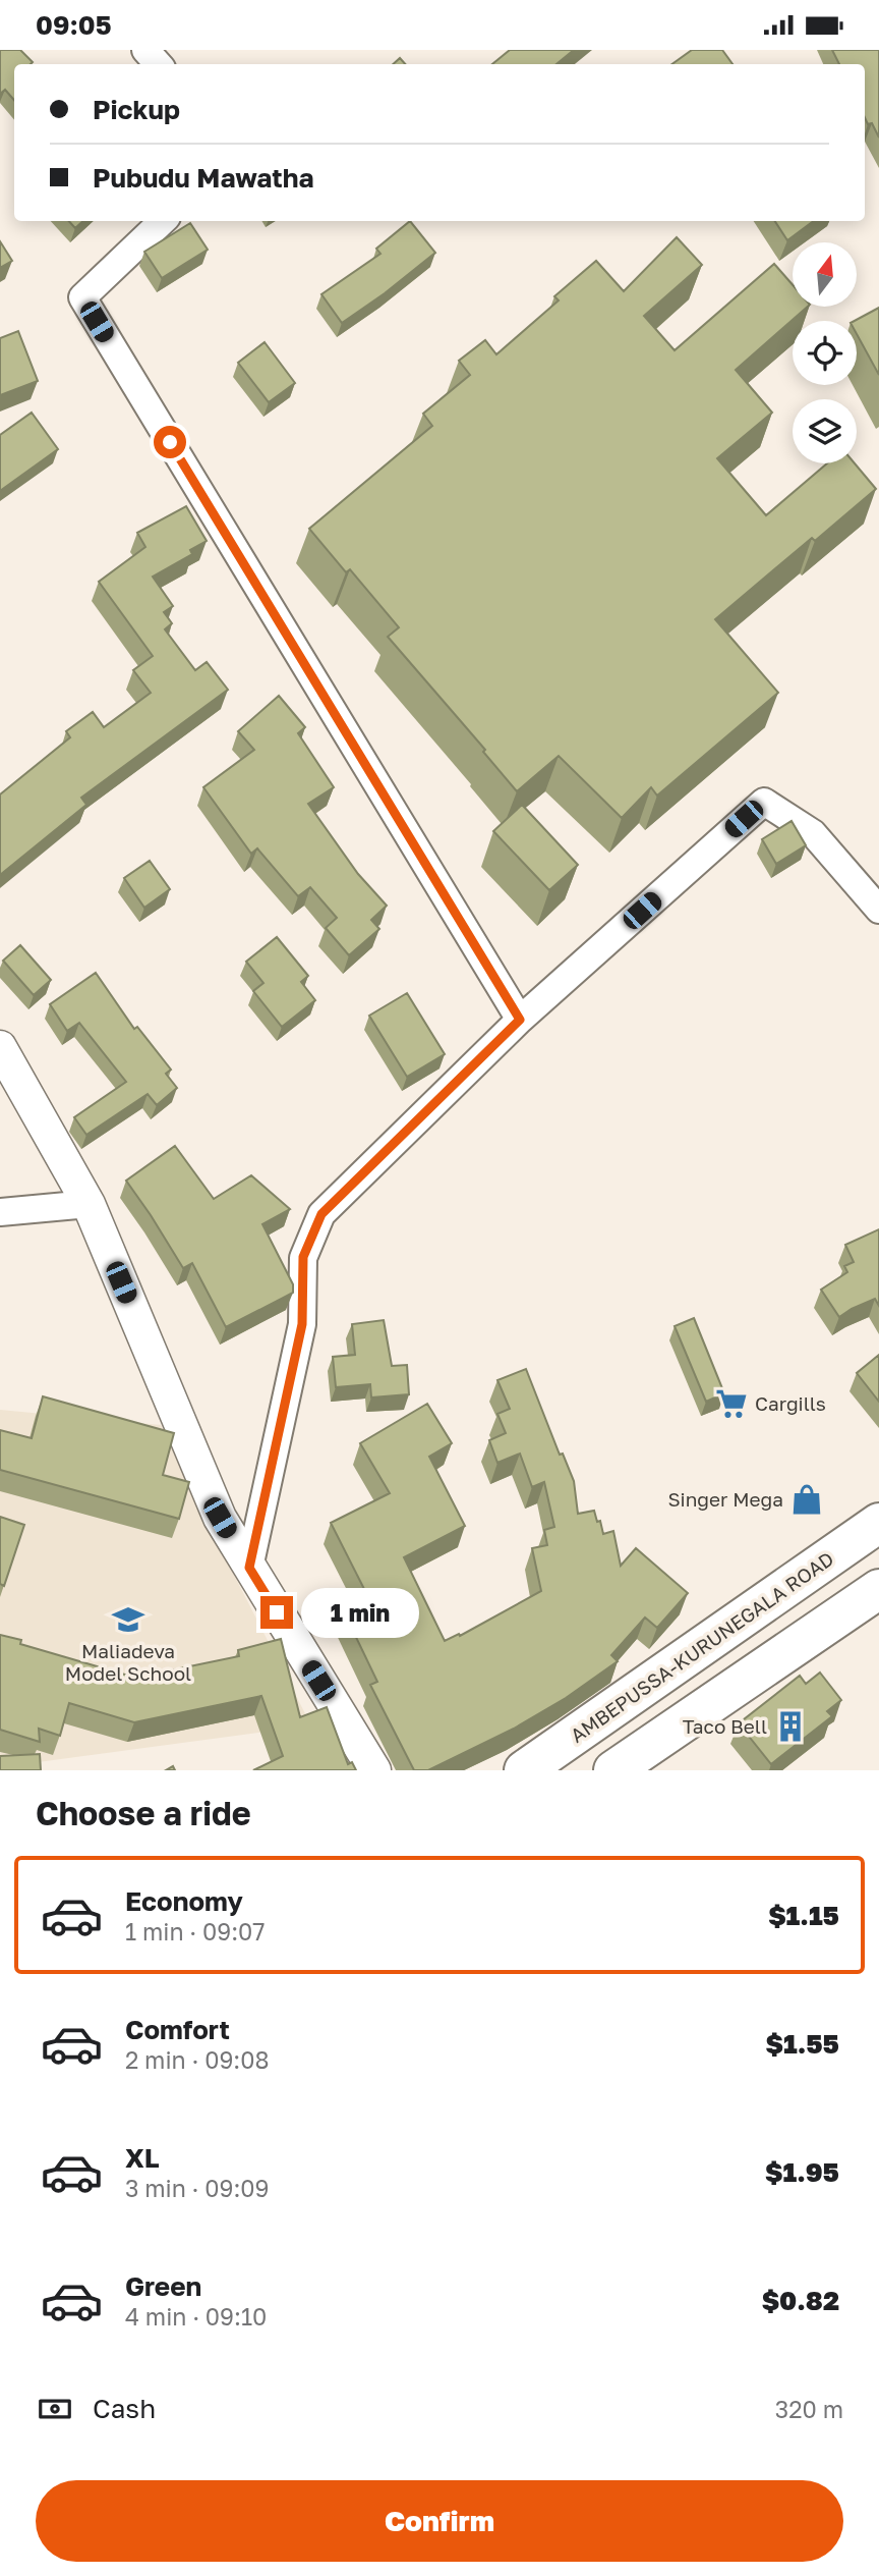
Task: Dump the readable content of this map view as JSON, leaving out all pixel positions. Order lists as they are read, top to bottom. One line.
{"streets":{"highway":["AMBEPUSSA-KURUNEGALA ROAD"]},"places":{"supermarket":["Cargills"],"shop":["Singer Mega"],"school or university":["Maliadeva Model School"],"building":["Taco Bell"]},"north":"top","page":{"status":"09:05","banner":["Pickup","Pubudu Mawatha"],"bubble":"1 min","heading":"Choose a ride","list":[{"name":"Economy","note":"1 min · 09:07","value":"$1.15"},{"name":"Comfort","note":"2 min · 09:08","value":"$1.55"},{"name":"XL","note":"3 min · 09:09","value":"$1.95"},{"name":"Green","note":"4 min · 09:10","value":"$0.82"}],"pay":["Cash","320 m"],"buttons":"Confirm"}}
